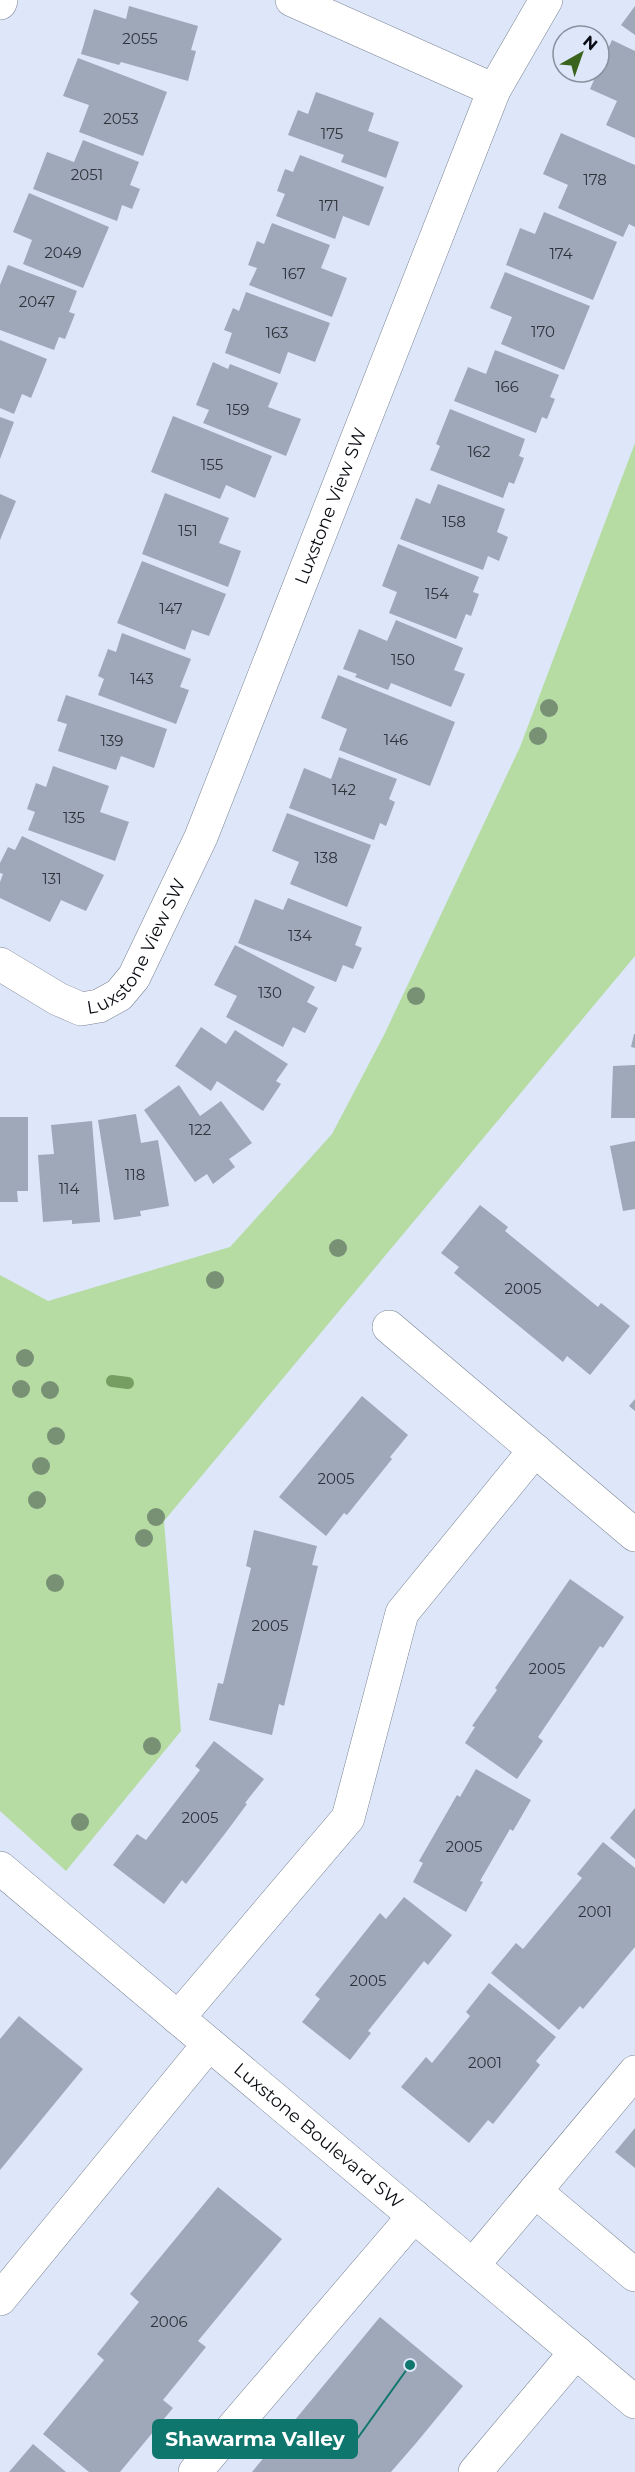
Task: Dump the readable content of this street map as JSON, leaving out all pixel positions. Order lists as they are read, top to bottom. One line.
{"streets":{"street":["Luxstone View SW","Luxstone Boulevard SW"]},"places":["Shawarma Valley"],"house_numbers":["2055","2053","175","2051","178","171","2049","174","167","2047","170","163","166","159","162","155","158","151","154","147","150","143","146","139","142","135","138","131","134","130","122","118","114","2005","2005","2005","2005","2005","2005","2001","2005","2001","2006"],"north":"top right"}
